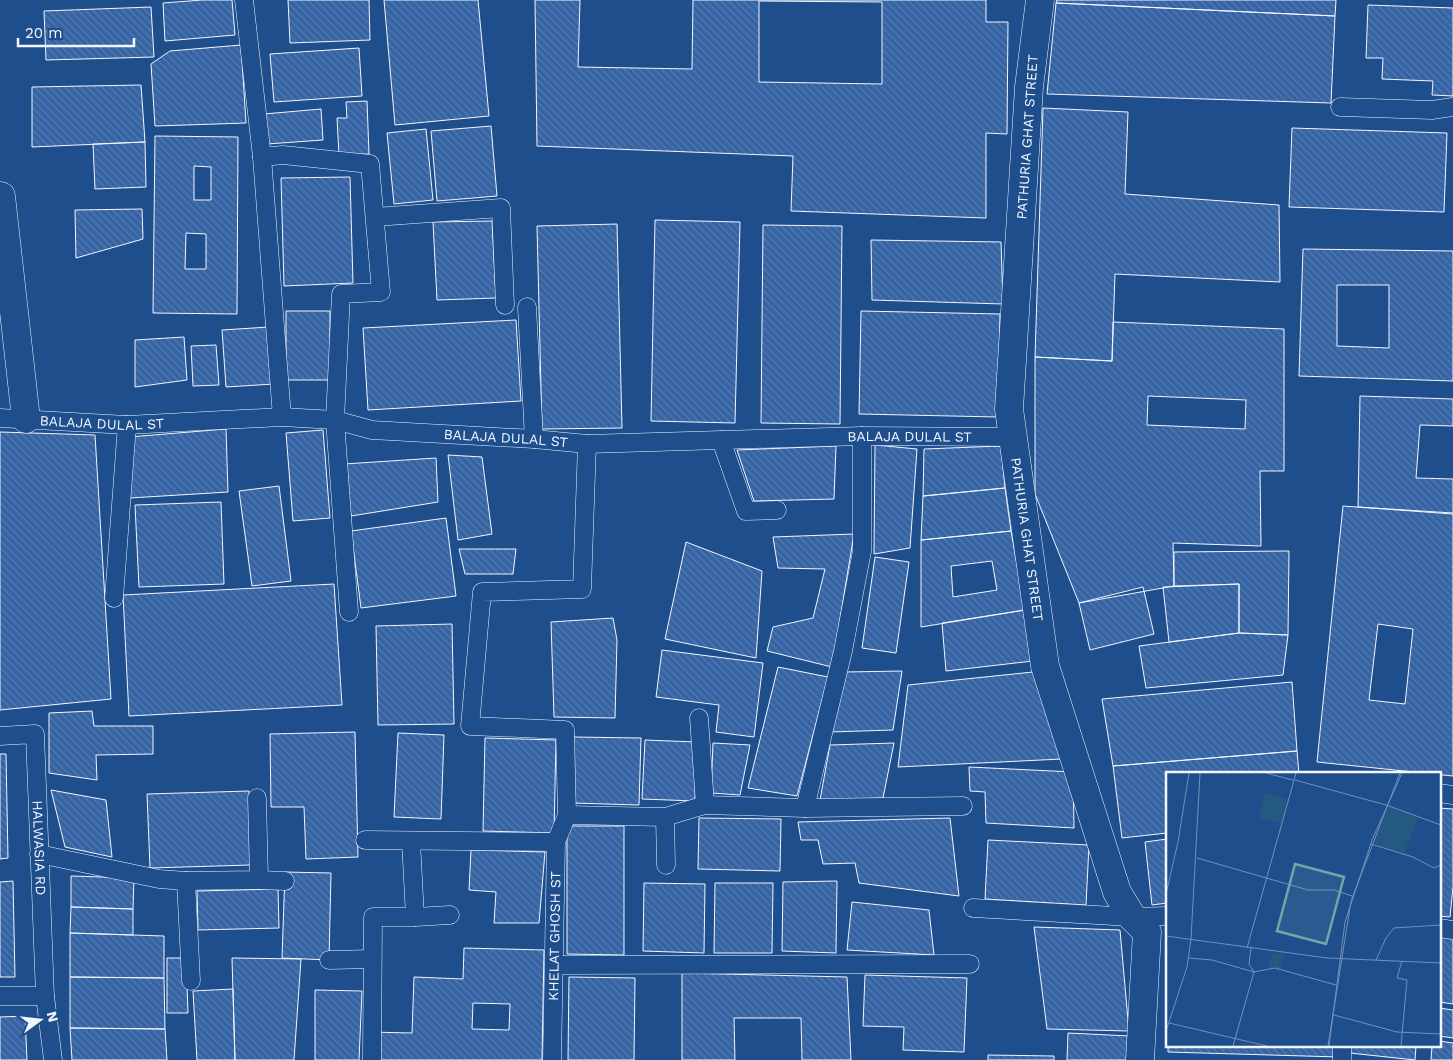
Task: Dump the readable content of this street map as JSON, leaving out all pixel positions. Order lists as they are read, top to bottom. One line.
{"streets":{"street":["PATHURIA GHAT STREET"],"lane":["BALAJA DULAL ST","HALWASIA RD","KHELAT GHOSH ST"]},"crossings":[["PATHURIA GHAT STREET","BALAJA DULAL ST"]],"scale_bar":"20 m","north":"right"}
